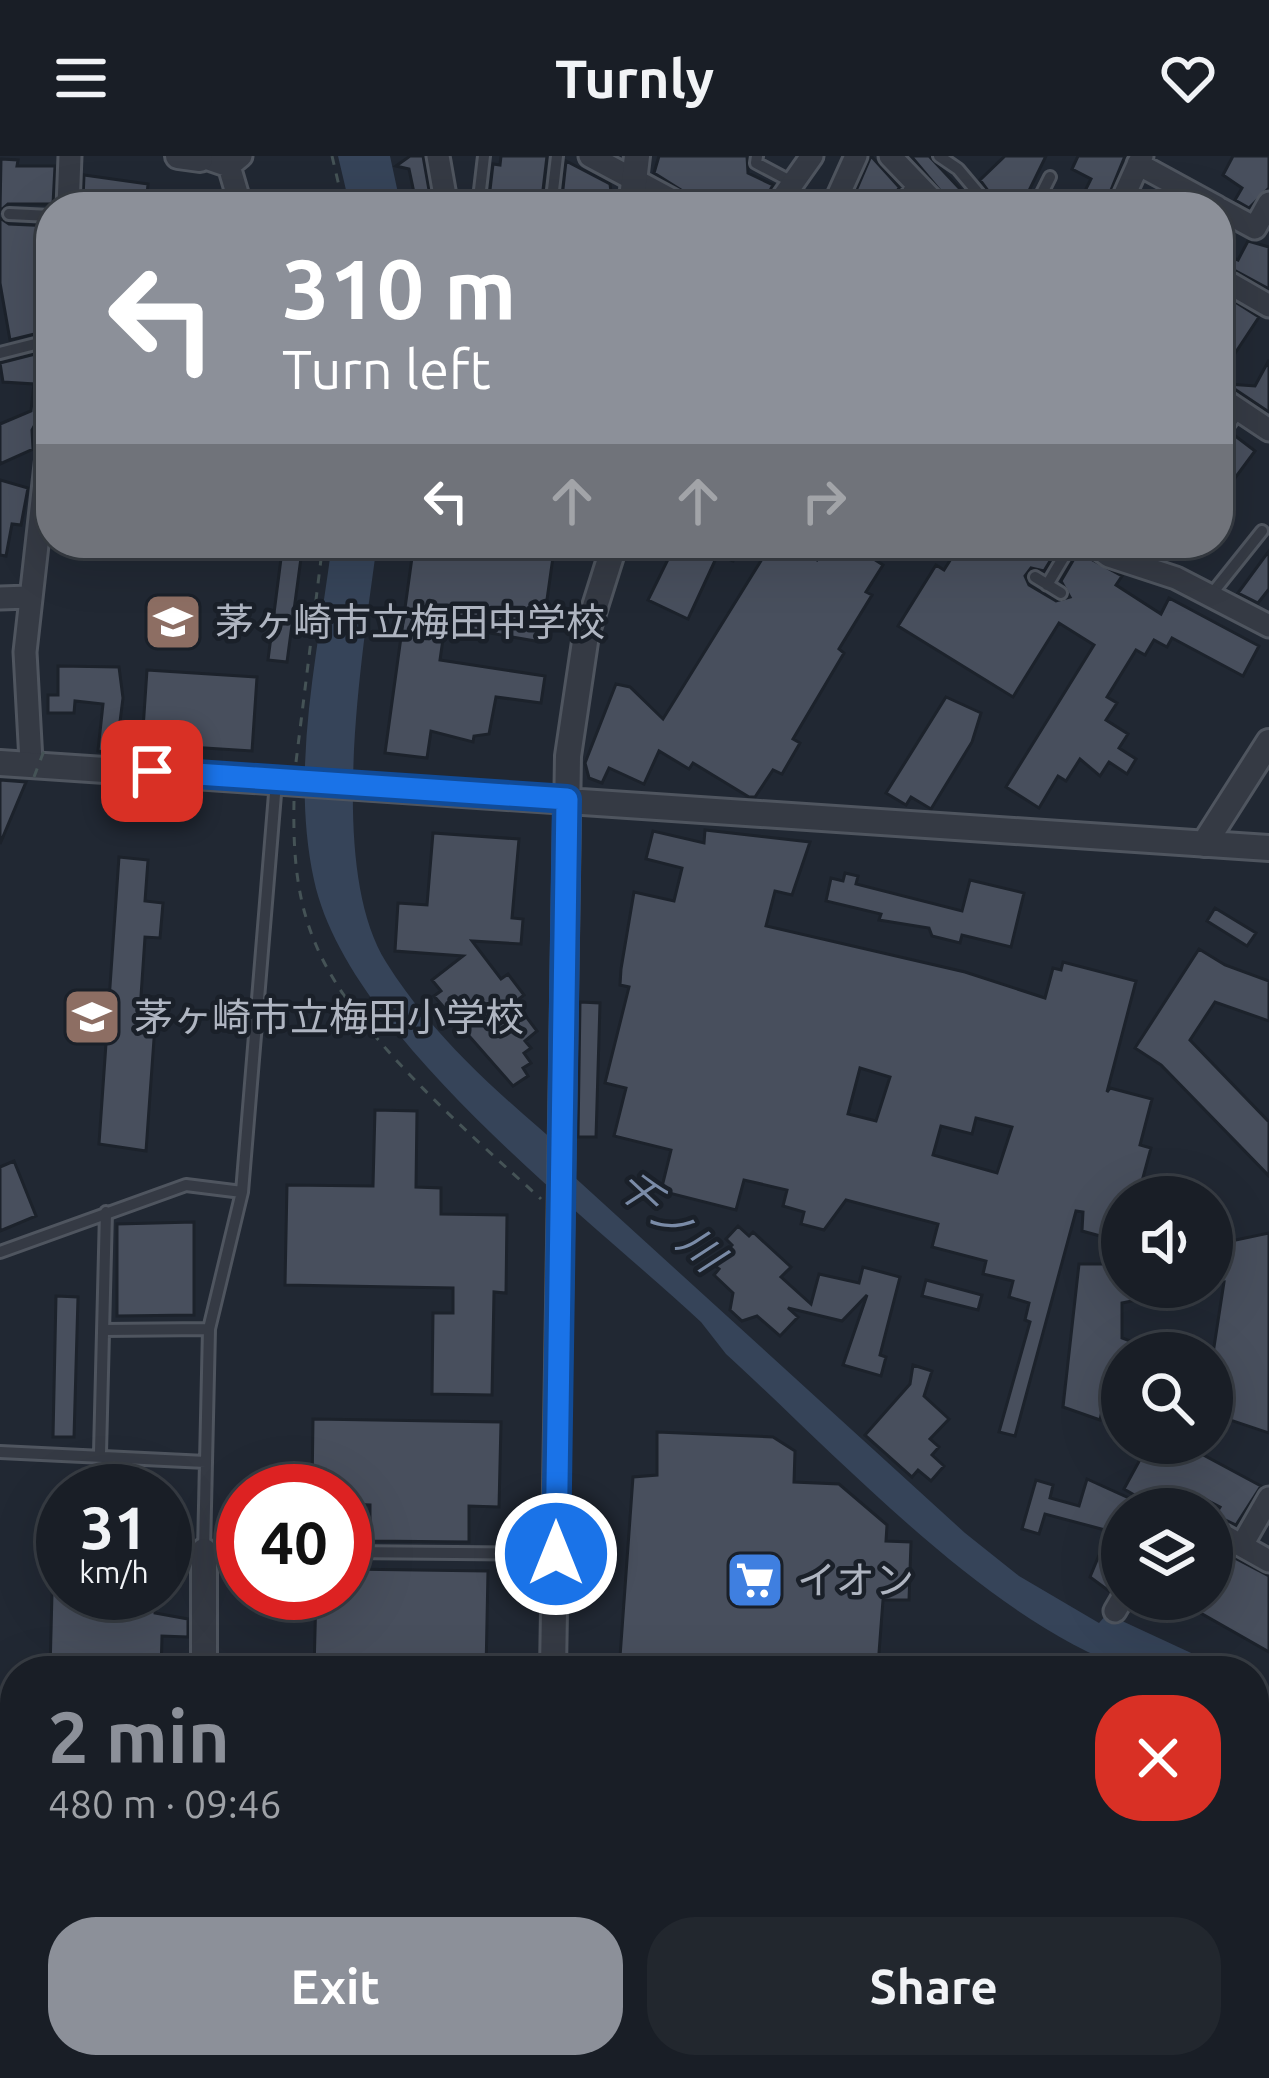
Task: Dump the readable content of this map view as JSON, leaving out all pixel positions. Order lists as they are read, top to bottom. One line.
{"water":["千ノ川"],"places":{"school or university":["茅ヶ崎市立梅田中学校","茅ヶ崎市立梅田小学校"],"supermarket":["イオン"]},"page":{"header":"Turnly","turn":["310 m","Turn left"],"speed":"31 km/h","limit":"40","heading":["2 min","480 m · 09:46"],"buttons":["Exit","Share"]}}
